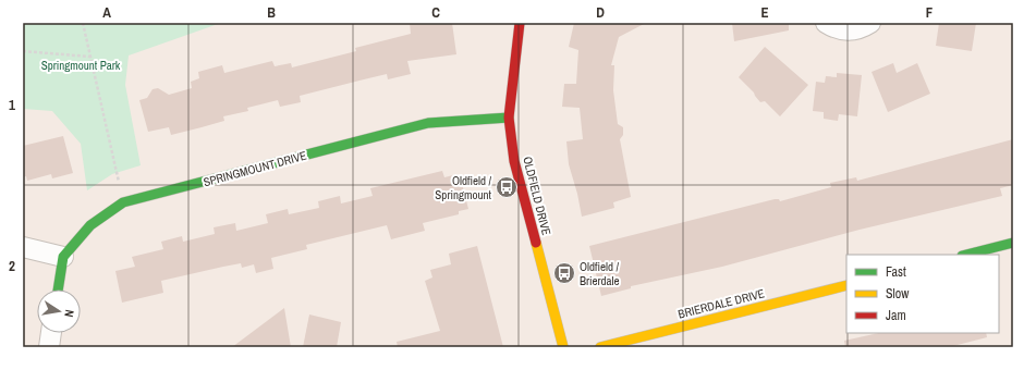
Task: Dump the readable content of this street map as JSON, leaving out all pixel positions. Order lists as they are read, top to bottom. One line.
{"streets":{"street":["SPRINGMOUNT DRIVE","OLDFIELD DRIVE","BRIERDALE DRIVE"]},"crossings":[["SPRINGMOUNT DRIVE","OLDFIELD DRIVE"]],"parks":["Springmount Park"],"places":{"bus stop":["Oldfield / Springmount","Oldfield / Brierdale"]},"legend":["Fast","Slow","Jam"],"north":"right","grid":{"columns":["A","B","C","D","E","F"],"rows":["1","2"]}}
